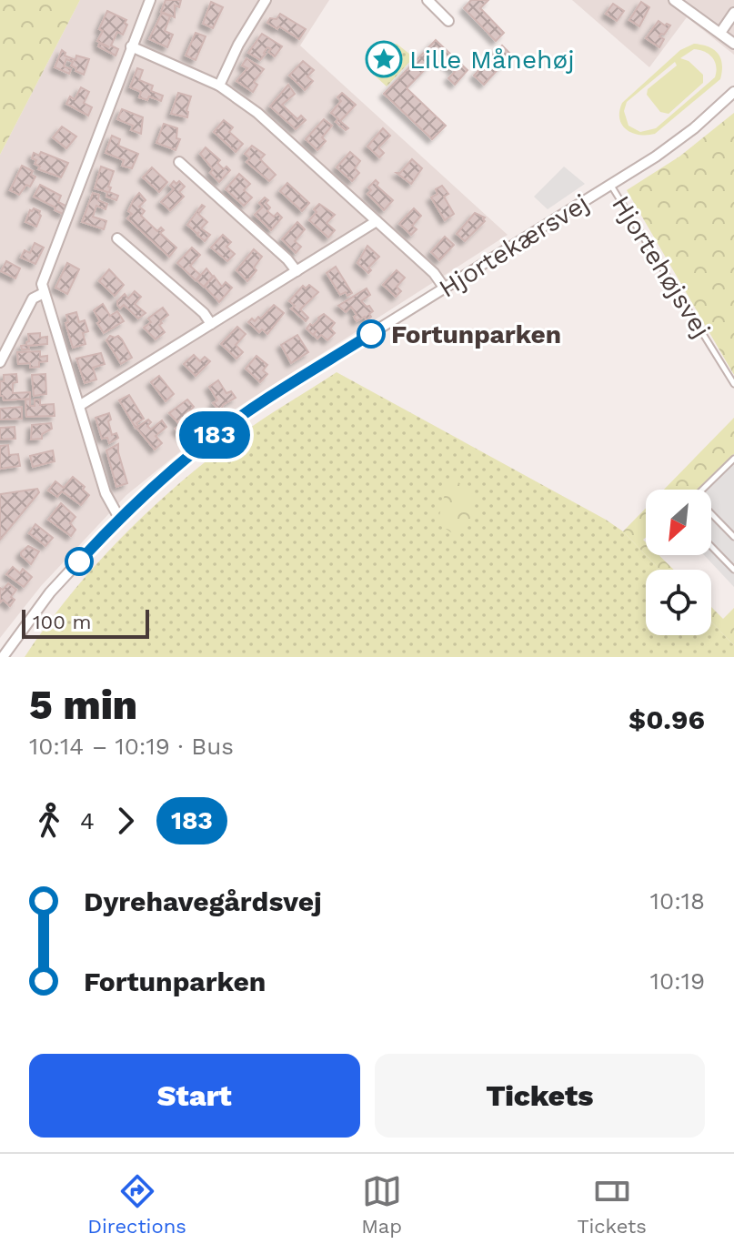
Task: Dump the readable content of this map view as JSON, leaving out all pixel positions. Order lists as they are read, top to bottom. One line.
{"streets":{"street":["Hjortekærsvej"],"lane":["Hjortehøjsvej"]},"crossings":[["Hjortekærsvej","Hjortehøjsvej"]],"places":{"place":["Lille Månehøj"],"other":["Fortunparken"]},"lines":["bus line 183"],"scale_bar":"100 m","north":"bottom left","page":{"on_map":"183","scale":"100 m","heading":["5 min","10:14 – 10:19 · Bus","$0.96"],"legs":["4","183"],"list":[{"name":"Dyrehavegårdsvej","value":"10:18"},{"name":"Fortunparken","value":"10:19"}],"buttons":["Start","Tickets"],"tabs":["Directions","Map","Tickets"]}}
